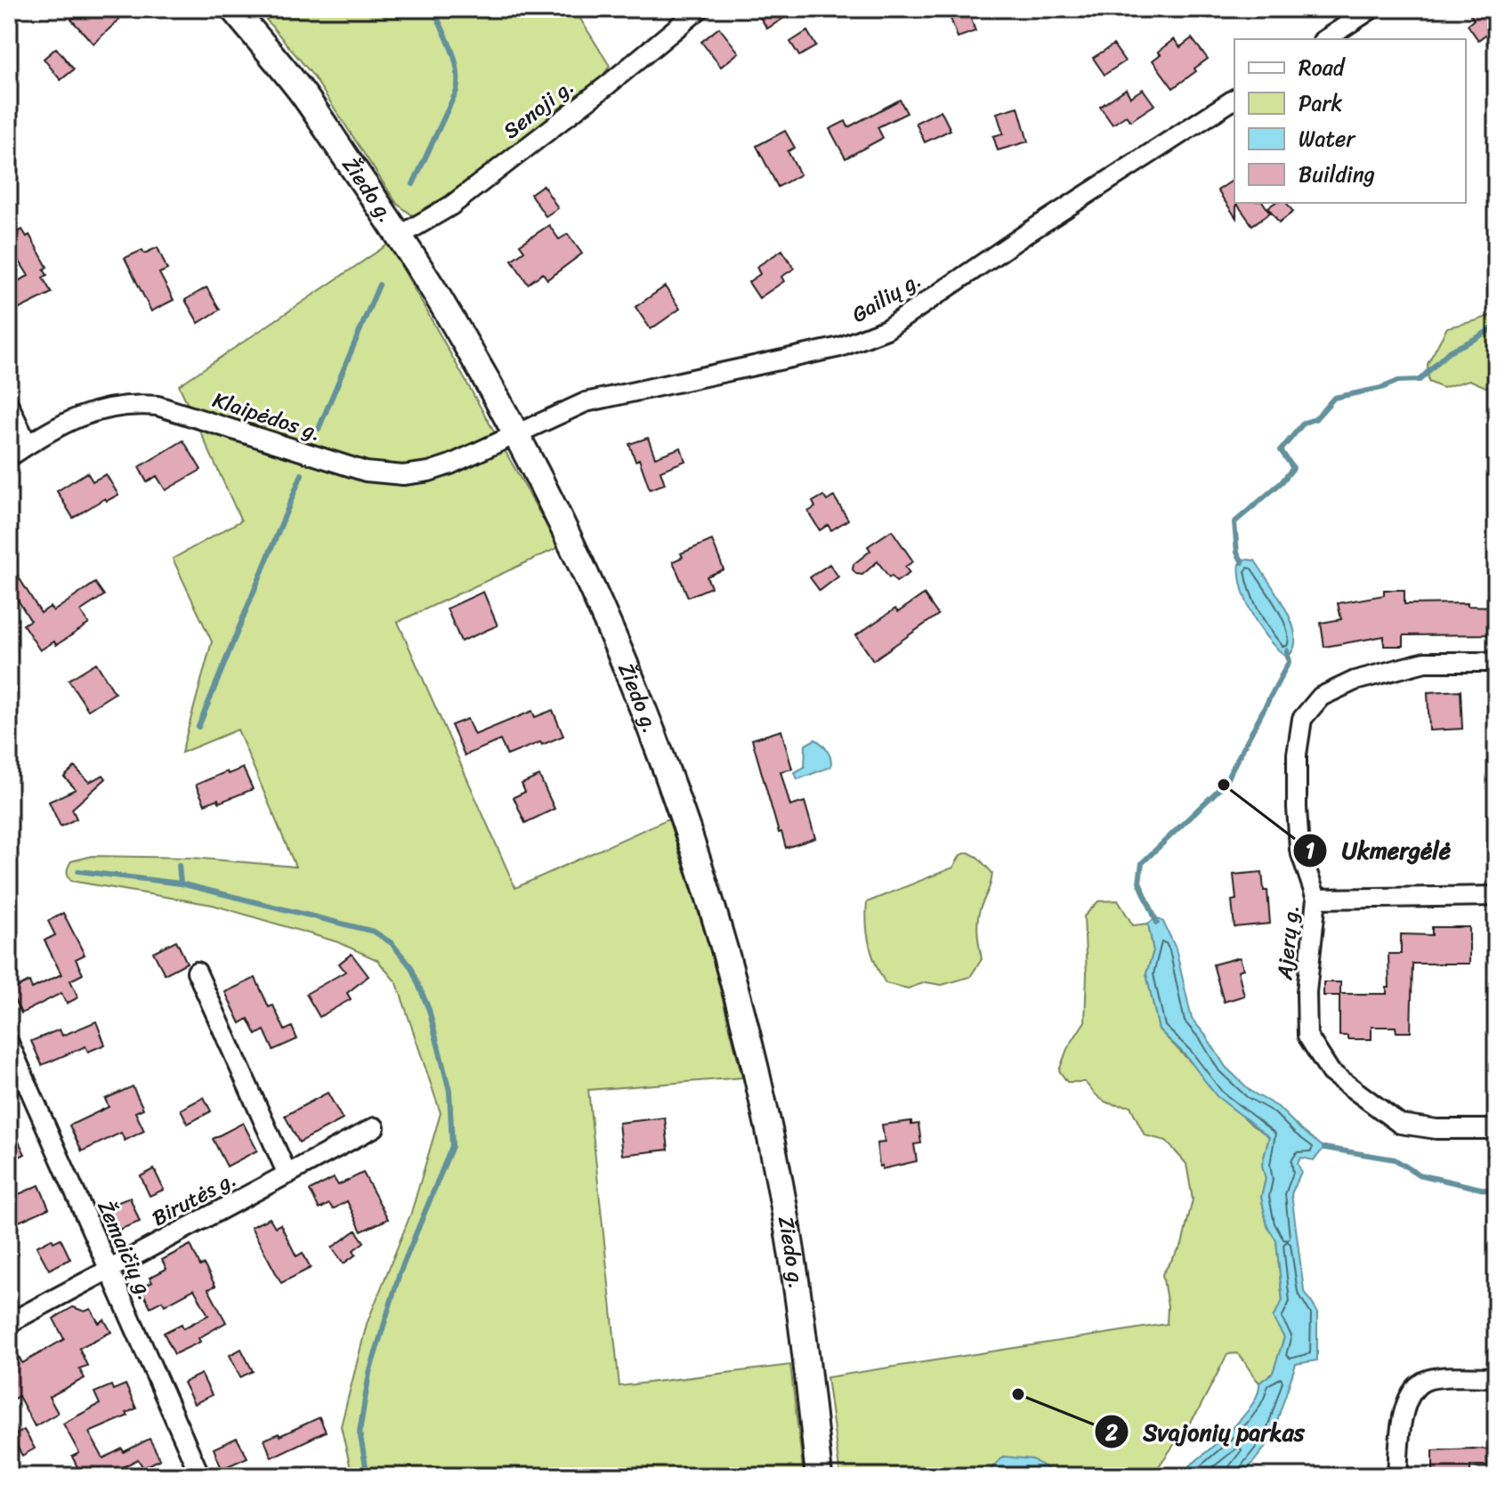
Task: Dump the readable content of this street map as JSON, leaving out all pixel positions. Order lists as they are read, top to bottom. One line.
{"streets":{"street":["Senoji g.","Žiedo g.","Gailių g.","Klaipėdos g.","Ajerų g.","Birutės g.","Žemaičių g."]},"crossings":[["Senoji g.","Žiedo g."],["Žiedo g.","Gailių g."],["Žiedo g.","Klaipėdos g."],["Gailių g.","Klaipėdos g."],["Birutės g.","Žemaičių g."]],"places":["Ukmergėlė","Svajonių parkas"],"legend":["Road","Park","Water","Building"]}
